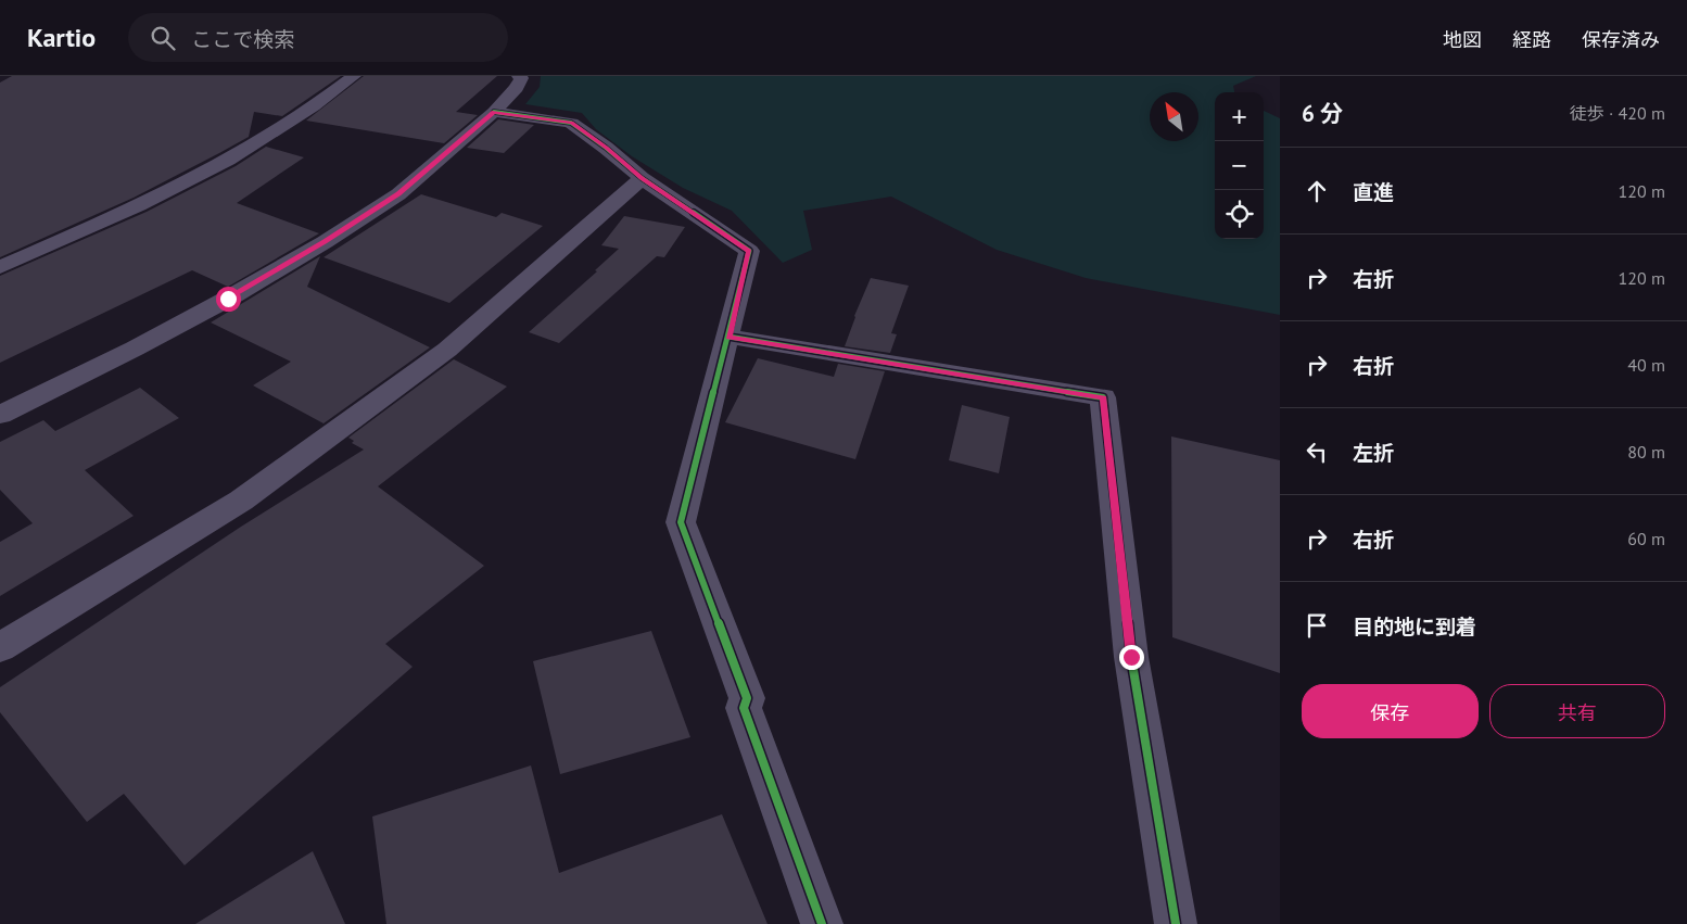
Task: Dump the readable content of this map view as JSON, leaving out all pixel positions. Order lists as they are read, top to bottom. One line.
{"north":"top left","page":{"header":"Kartio","search":"ここで検索","nav":["地図","経路","保存済み"],"heading":["6 分","徒歩 · 420 m"],"map_buttons":["+","−"],"list":[["直進","120 m"],["右折","120 m"],["右折","40 m"],["左折","80 m"],["右折","60 m"],"目的地に到着"],"buttons":["保存","共有"]}}
